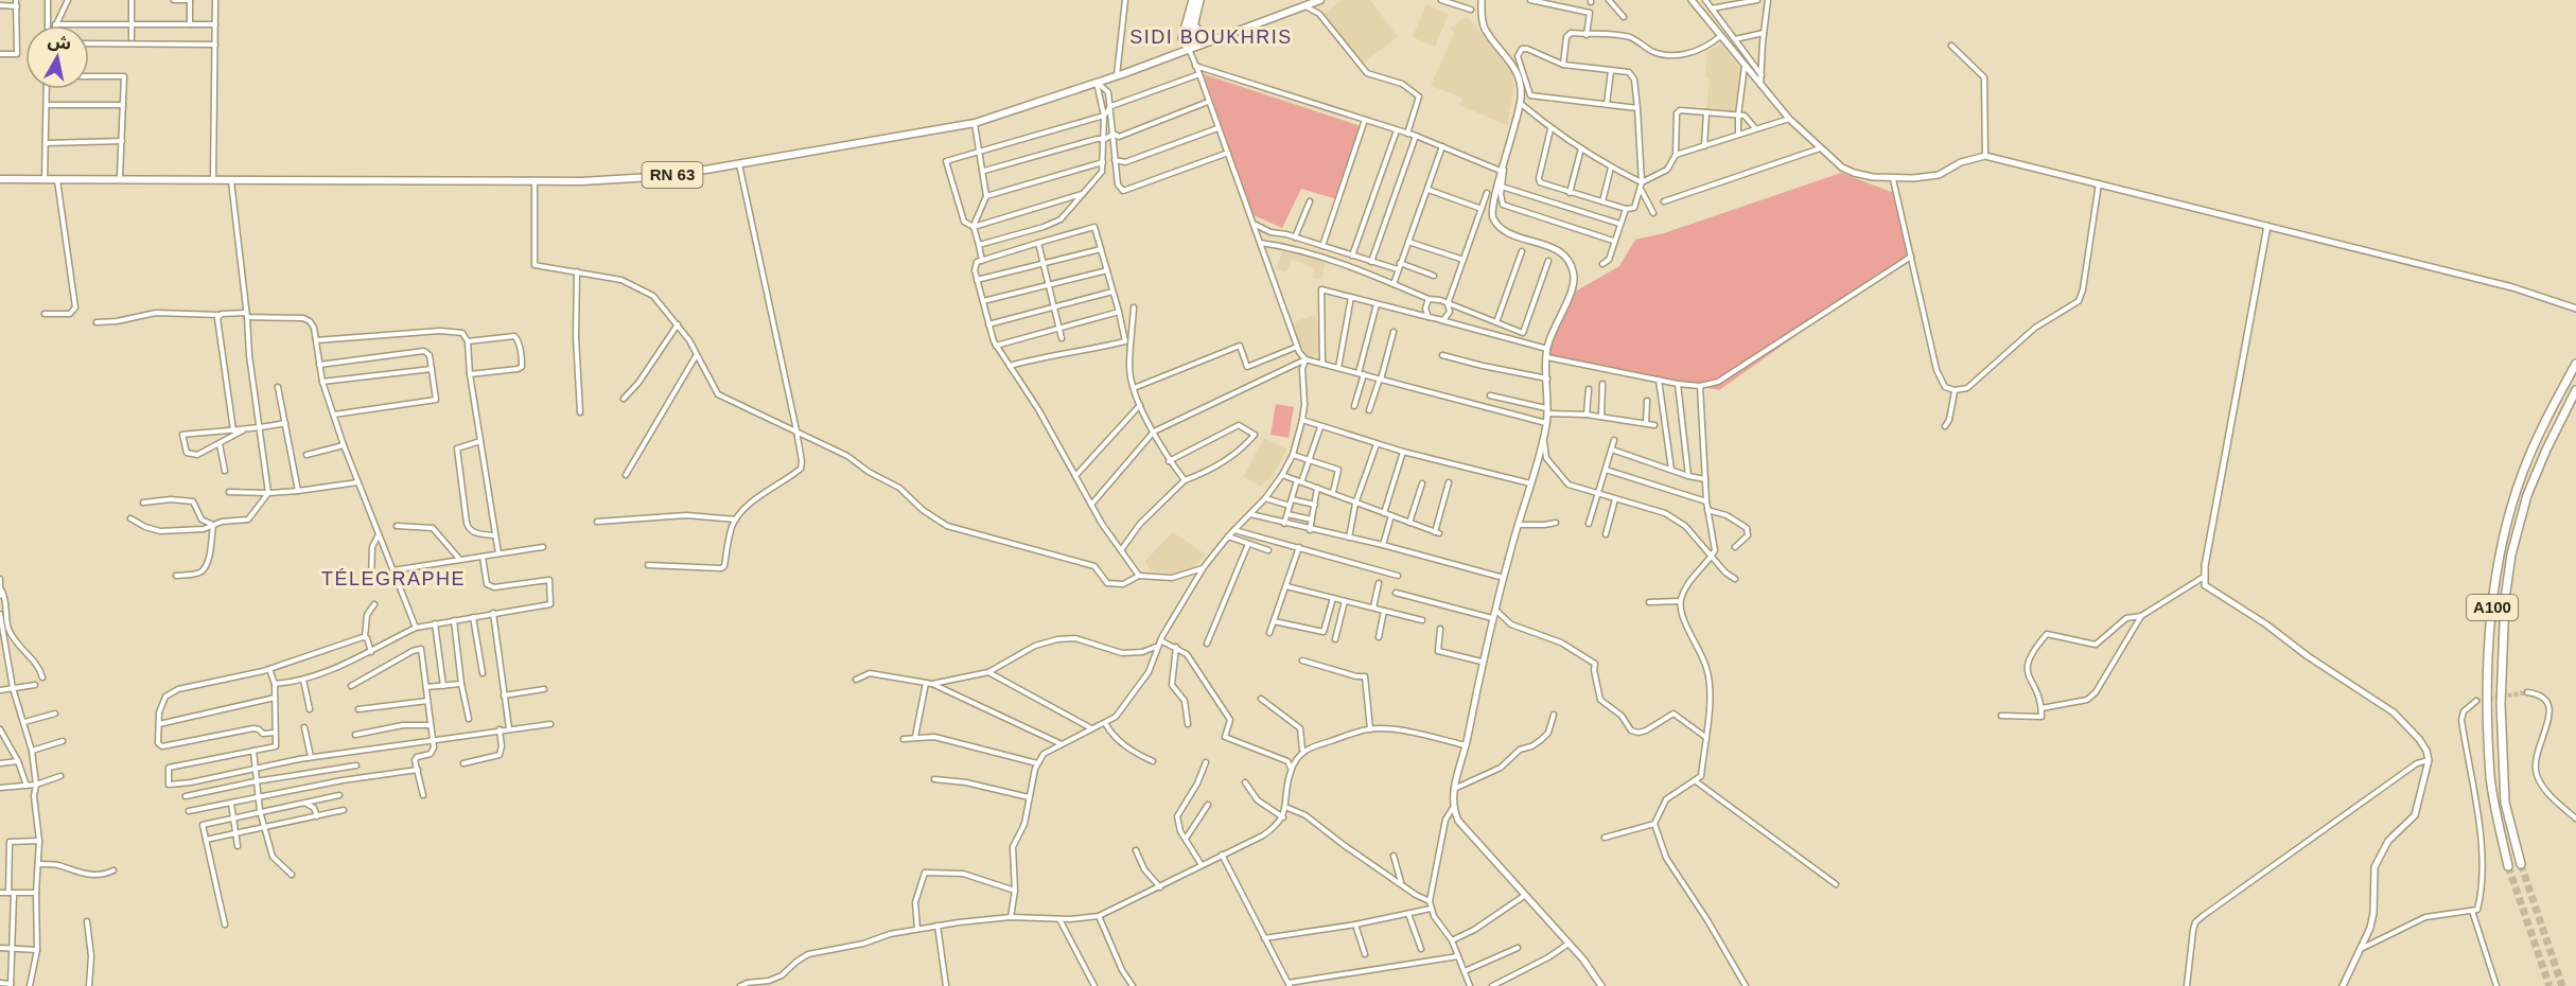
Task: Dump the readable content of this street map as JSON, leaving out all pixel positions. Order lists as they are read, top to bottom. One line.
{"streets":{"highway":["A100"],"main road":["RN 63"]},"districts":["SIDI BOUKHRIS","TÉLEGRAPHE"],"north":"top"}
